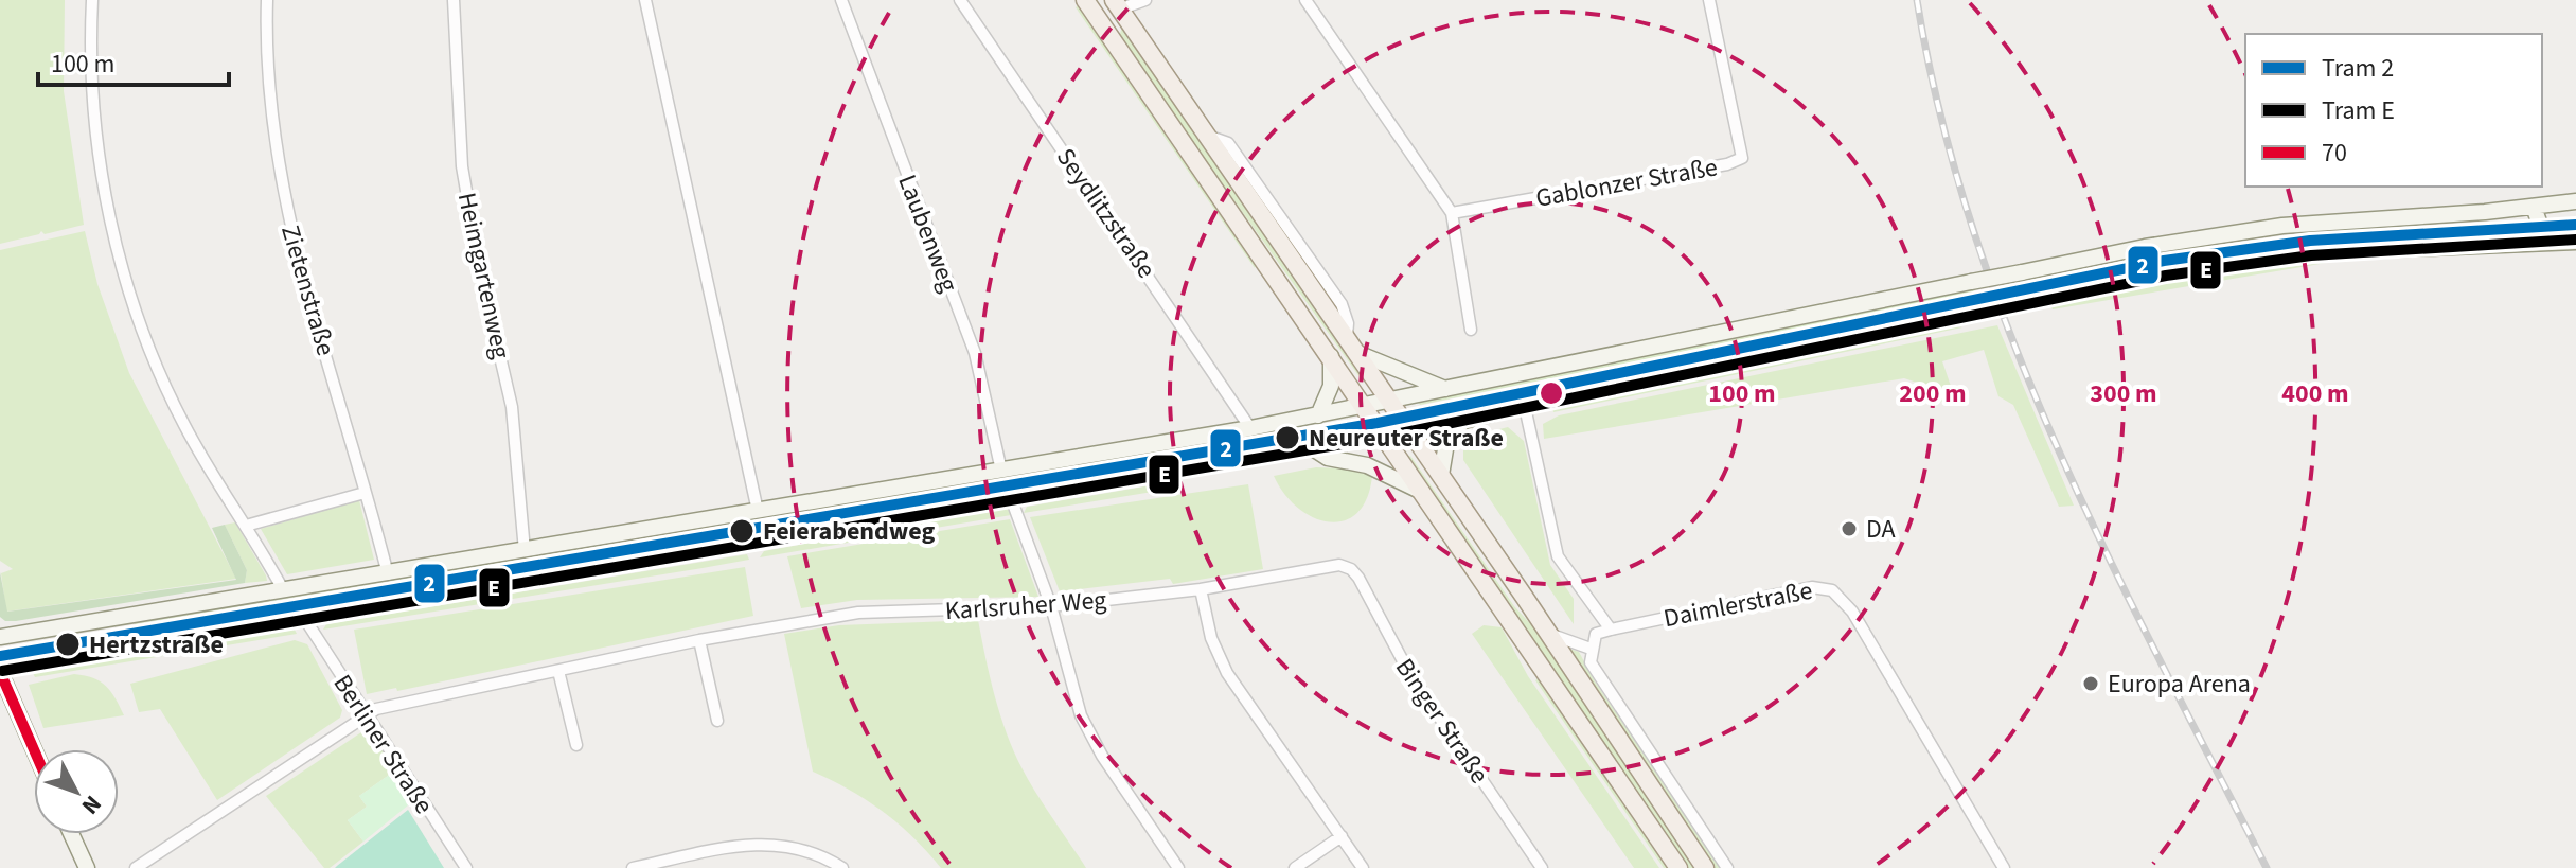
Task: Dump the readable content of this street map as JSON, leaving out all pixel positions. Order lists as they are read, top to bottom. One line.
{"streets":{"street":["Gablonzer Straße","Seydlitzstraße","Laubenweg","Heimgartenweg","Zietenstraße","Daimlerstraße","Karlsruher Weg","Binger Straße","Berliner Straße"]},"crossings":[["Karlsruher Weg","Binger Straße"],["Karlsruher Weg","Berliner Straße"]],"places":["Neureuter Straße","DA","Feierabendweg","Hertzstraße","Europa Arena"],"lines":["tram line 2","tram line E","transit line 70"],"legend":["Tram 2","Tram E","70"],"scale_bar":"100 m","north":"bottom right","rings":["100 m","200 m","300 m","400 m"]}
